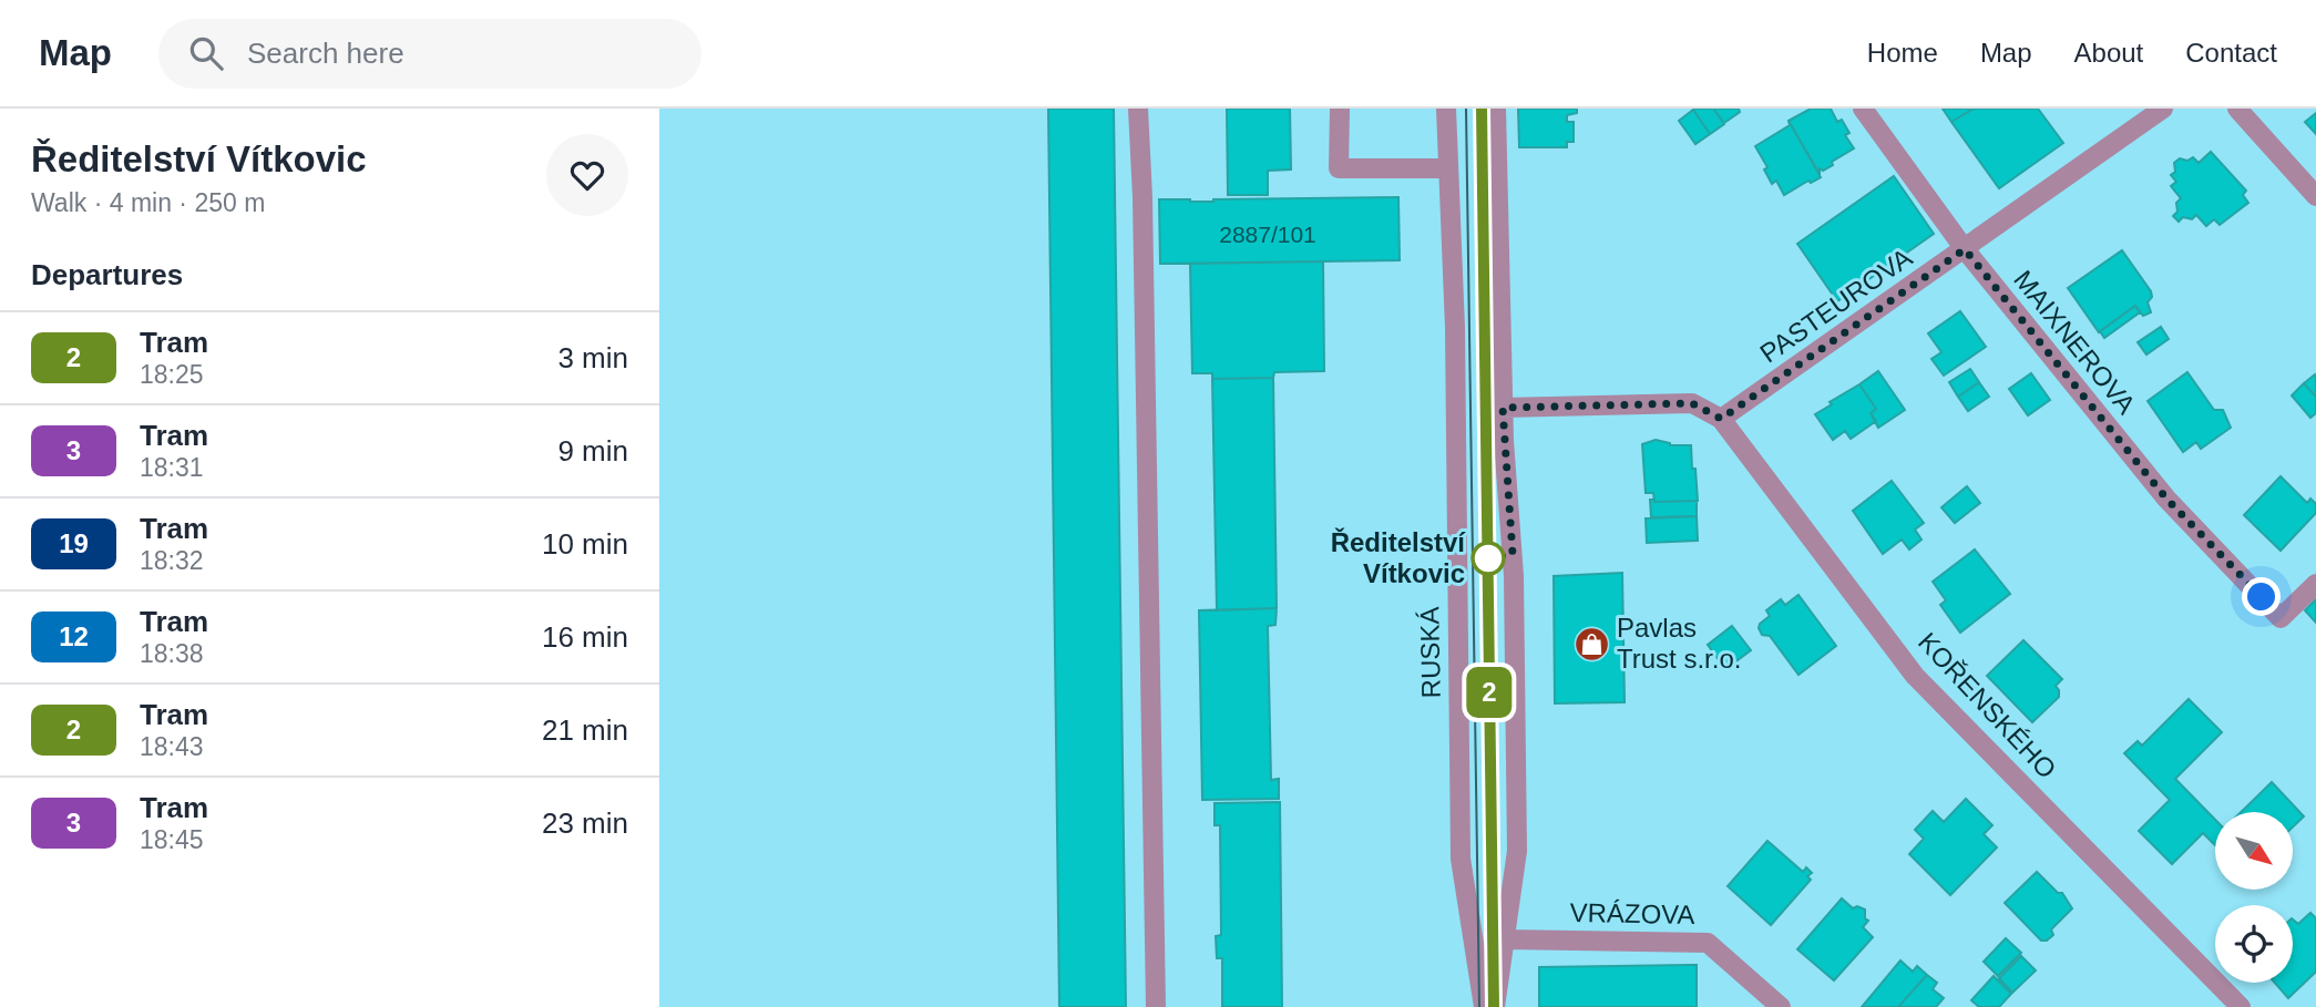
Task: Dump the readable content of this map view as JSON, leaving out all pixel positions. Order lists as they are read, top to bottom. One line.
{"streets":{"street":["PASTEUROVA","MAIXNEROVA","RUSKÁ","KOŘENSKÉHO","VRÁZOVA"]},"crossings":[["PASTEUROVA","MAIXNEROVA"],["PASTEUROVA","KOŘENSKÉHO"]],"places":{"other":["Ředitelství Vítkovic"],"shop":["Pavlas Trust s.r.o."]},"lines":["tram line 2"],"house_numbers":["2887/101"],"north":"bottom right","page":{"header":"Map","search":"Search here","nav":["Home","Map","About","Contact"],"heading":[["Ředitelství Vítkovic","Walk · 4 min · 250 m"],"Departures"],"on_map":"2","list":[{"mark":"2","name":"Tram","note":"18:25","value":"3 min"},{"mark":"3","name":"Tram","note":"18:31","value":"9 min"},{"mark":"19","name":"Tram","note":"18:32","value":"10 min"},{"mark":"12","name":"Tram","note":"18:38","value":"16 min"},{"mark":"2","name":"Tram","note":"18:43","value":"21 min"},{"mark":"3","name":"Tram","note":"18:45","value":"23 min"}]}}
